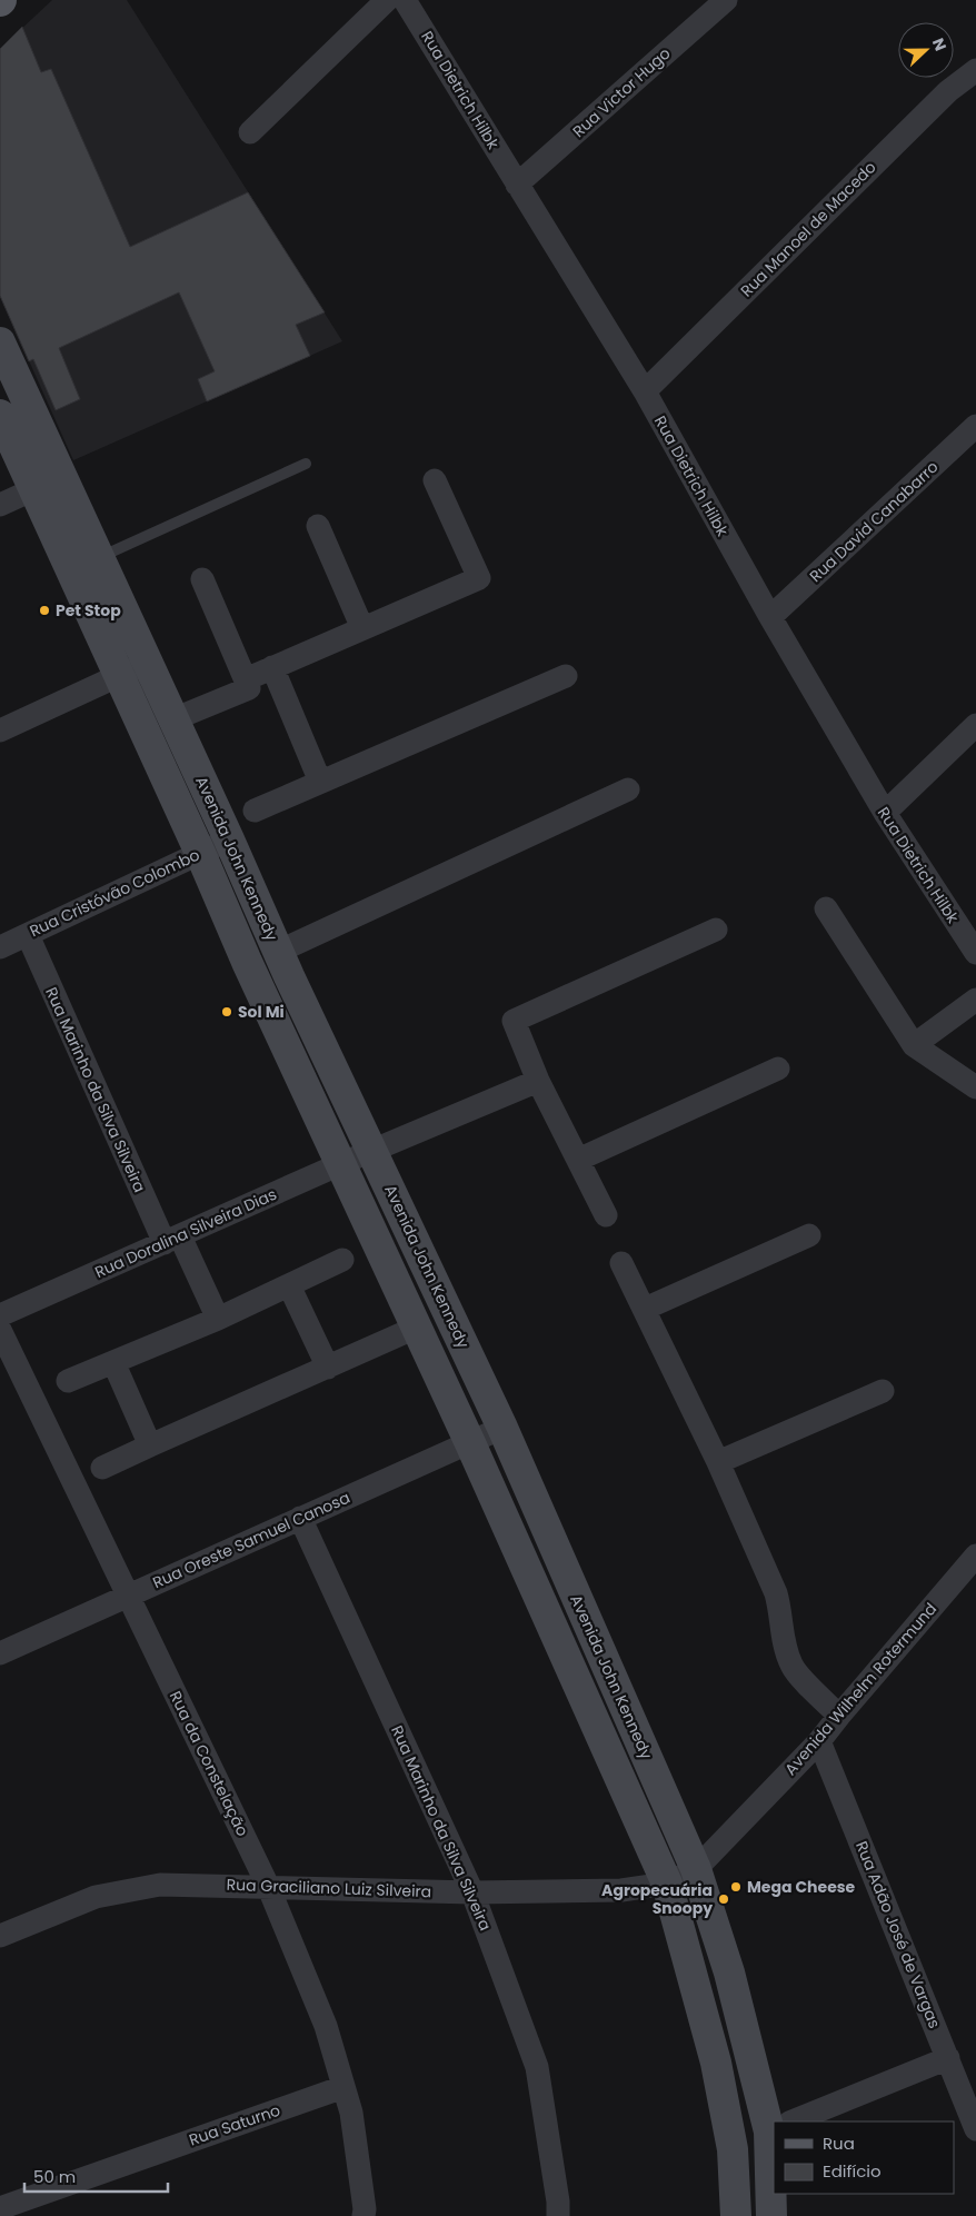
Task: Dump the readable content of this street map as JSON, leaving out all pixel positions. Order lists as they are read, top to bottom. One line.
{"streets":{"main road":["Avenida John Kennedy"],"street":["Rua Dietrich Hilbk","Rua Victor Hugo","Rua Manoel de Macedo","Rua David Canabarro","Rua Cristóvão Colombo","Rua Marinho da Silva Silveira","Rua Doralina Silveira Dias","Rua Oreste Samuel Canosa","Avenida Wilhelm Rotermund","Rua da Constelação","Rua Graciliano Luiz Silveira","Rua Adão José de Vargas","Rua Saturno"]},"crossings":[["Rua Dietrich Hilbk","Rua Victor Hugo"],["Rua Dietrich Hilbk","Rua Manoel de Macedo"],["Rua Dietrich Hilbk","Rua David Canabarro"],["Avenida John Kennedy","Rua Cristóvão Colombo"],["Avenida John Kennedy","Rua Doralina Silveira Dias"],["Avenida John Kennedy","Rua Oreste Samuel Canosa"],["Avenida John Kennedy","Avenida Wilhelm Rotermund"],["Avenida John Kennedy","Rua Graciliano Luiz Silveira"],["Rua Cristóvão Colombo","Rua Marinho da Silva Silveira"],["Rua Marinho da Silva Silveira","Rua Doralina Silveira Dias"],["Rua Marinho da Silva Silveira","Rua Oreste Samuel Canosa"],["Rua Marinho da Silva Silveira","Rua Graciliano Luiz Silveira"],["Rua Oreste Samuel Canosa","Rua da Constelação"],["Avenida Wilhelm Rotermund","Rua Graciliano Luiz Silveira"],["Avenida Wilhelm Rotermund","Rua Adão José de Vargas"],["Rua da Constelação","Rua Graciliano Luiz Silveira"],["Rua da Constelação","Rua Saturno"]],"places":["Pet Stop","Sol Mi","Mega Cheese","Agropecuária Snoopy"],"legend":["Rua","Edifício"],"scale_bar":"50 m","north":"right"}
